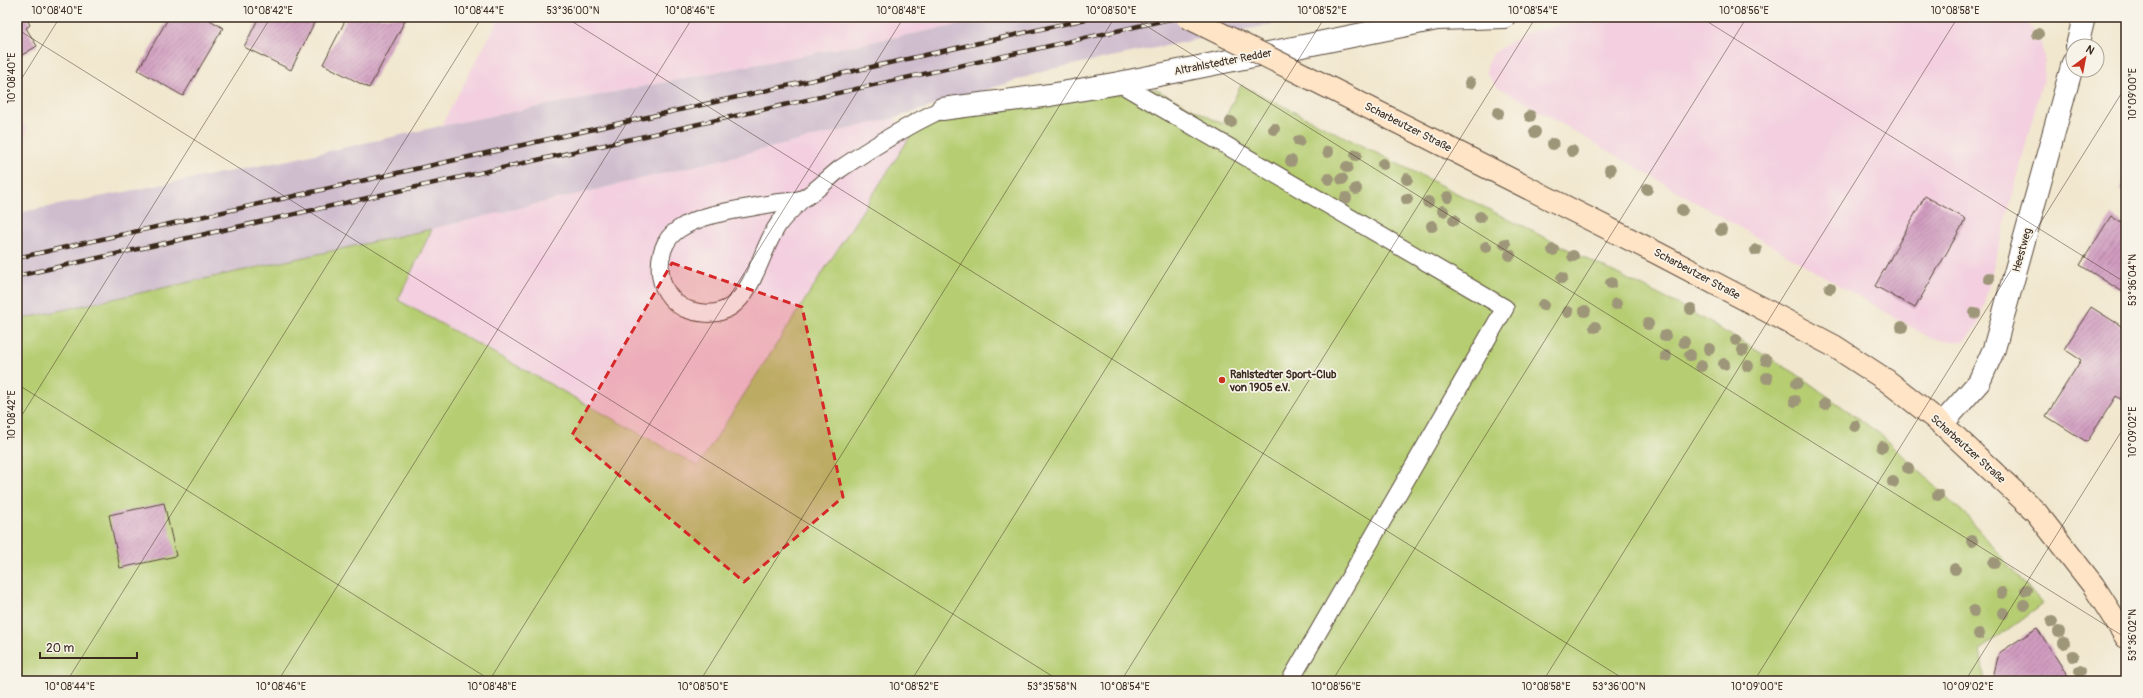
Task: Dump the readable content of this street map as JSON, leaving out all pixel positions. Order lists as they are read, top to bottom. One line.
{"streets":{"main road":["Scharbeutzer Straße"],"street":["Altrahlstedter Redder","Heestweg"]},"crossings":[["Scharbeutzer Straße","Heestweg"]],"places":["Rahlstedter Sport-Club von 1905 e.V."],"scale_bar":"20 m","north":"top right","coordinates":["10°08'40\"E","10°08'42\"E","10°08'44\"E","53°36'00\"N","10°08'46\"E","10°08'48\"E","10°08'50\"E","10°08'52\"E","10°08'54\"E","10°08'56\"E","10°08'58\"E","10°09'00\"E","53°36'04\"N","10°09'02\"E","53°36'02\"N","53°35'58\"N"]}
